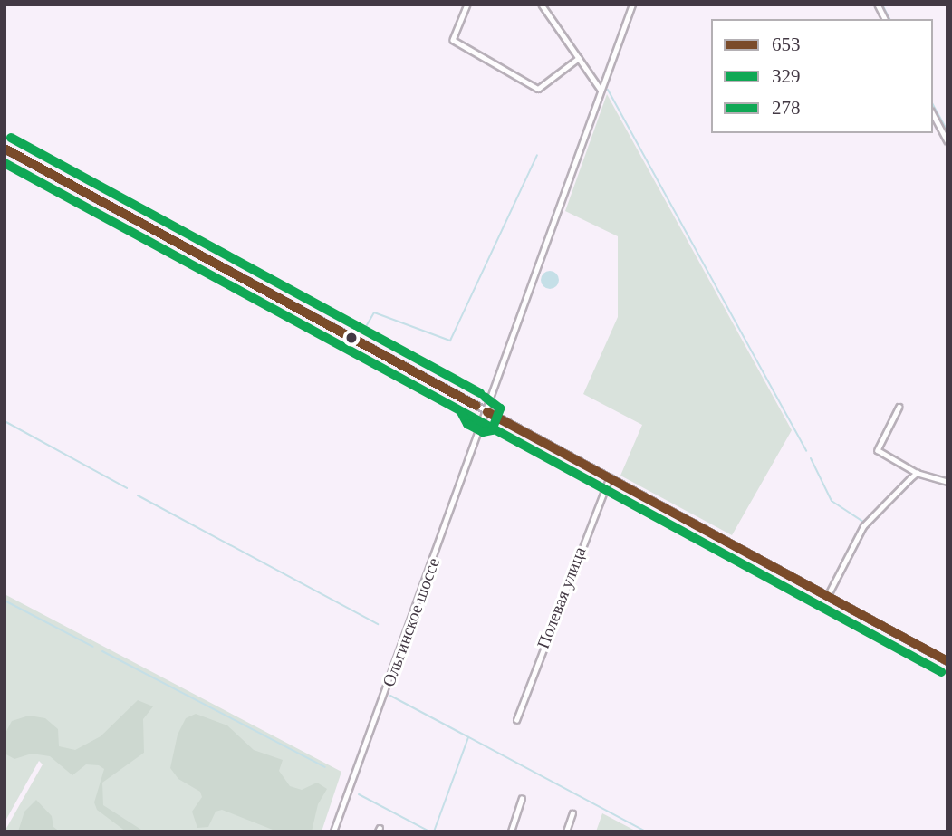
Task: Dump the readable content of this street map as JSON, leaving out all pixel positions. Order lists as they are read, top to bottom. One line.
{"streets":{"street":["Полевая улица","Ольгинское шоссе"]},"lines":["transit line 278","transit line 653","transit line 329"],"legend":["653","329","278"]}
